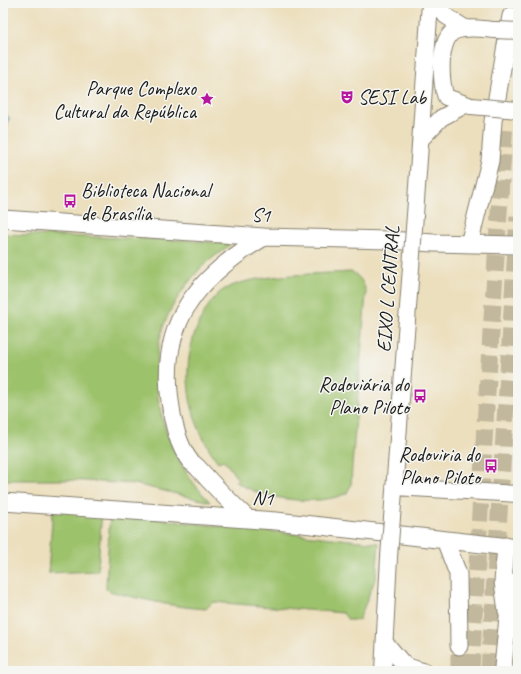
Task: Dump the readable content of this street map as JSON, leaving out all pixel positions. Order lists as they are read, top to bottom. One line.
{"streets":{"highway":["S1","N1"],"main road":["EIXO L CENTRAL"]},"places":{"theatre":["SESI Lab"],"place":["Parque Complexo Cultural da República"],"bus stop":["Biblioteca Nacional de Brasília","Rodoviária do Plano Piloto","Rodoviria do Plano Piloto"]}}
